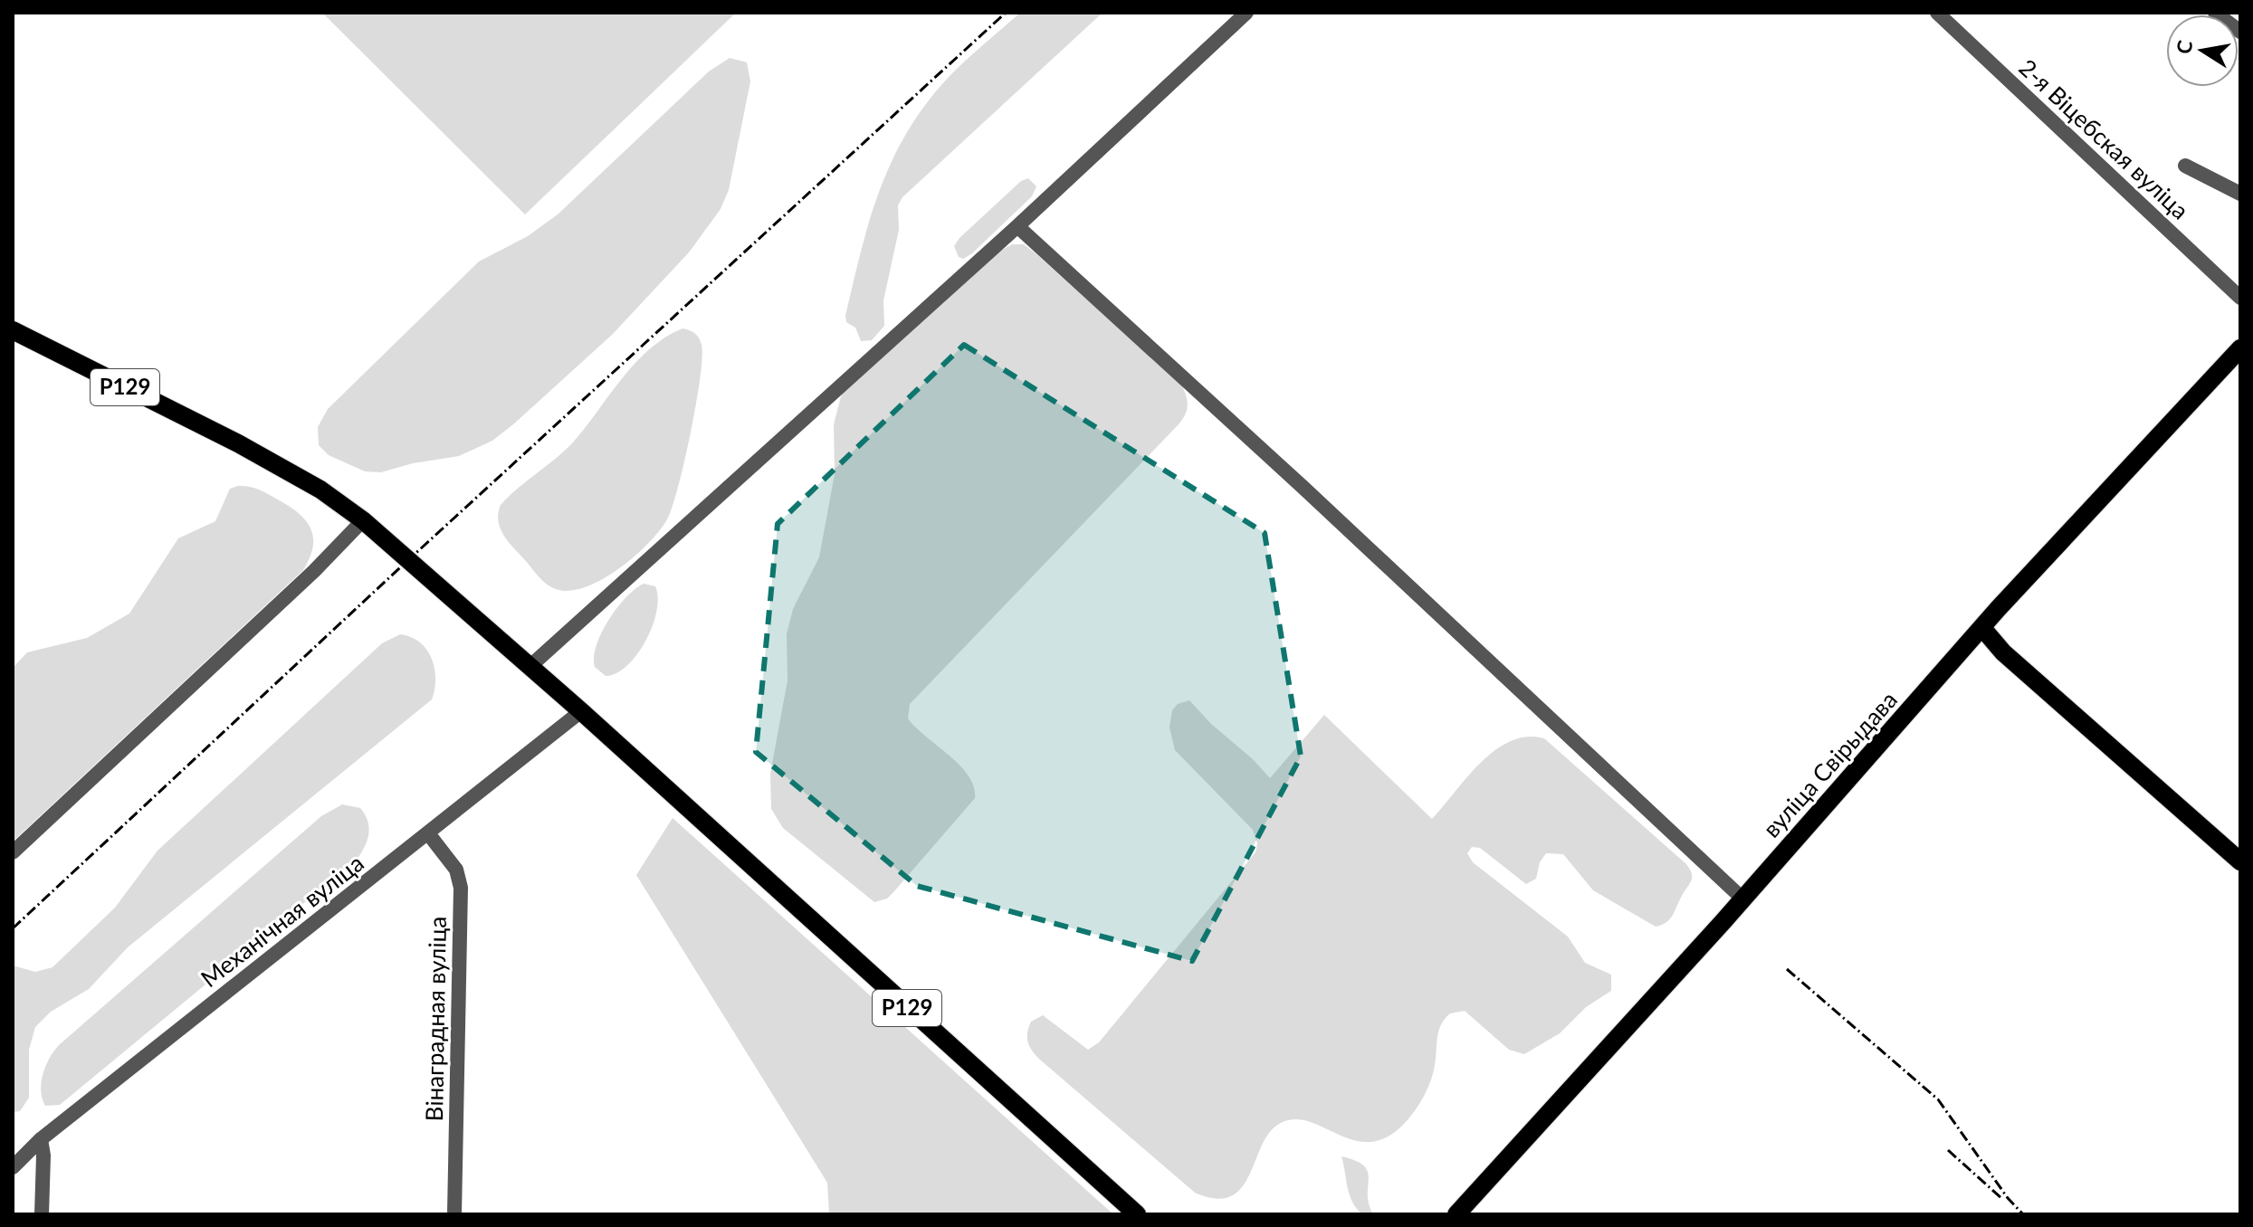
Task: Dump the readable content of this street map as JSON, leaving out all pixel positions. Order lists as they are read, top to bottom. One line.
{"streets":{"main road":["Р129","вуліца Свірыдава"],"street":["2-я Віцебская вуліца","Механічная вуліца","Вінаградная вуліца"]},"crossings":[["Р129","Механічная вуліца"],["Механічная вуліца","Вінаградная вуліца"]],"north":"left"}
